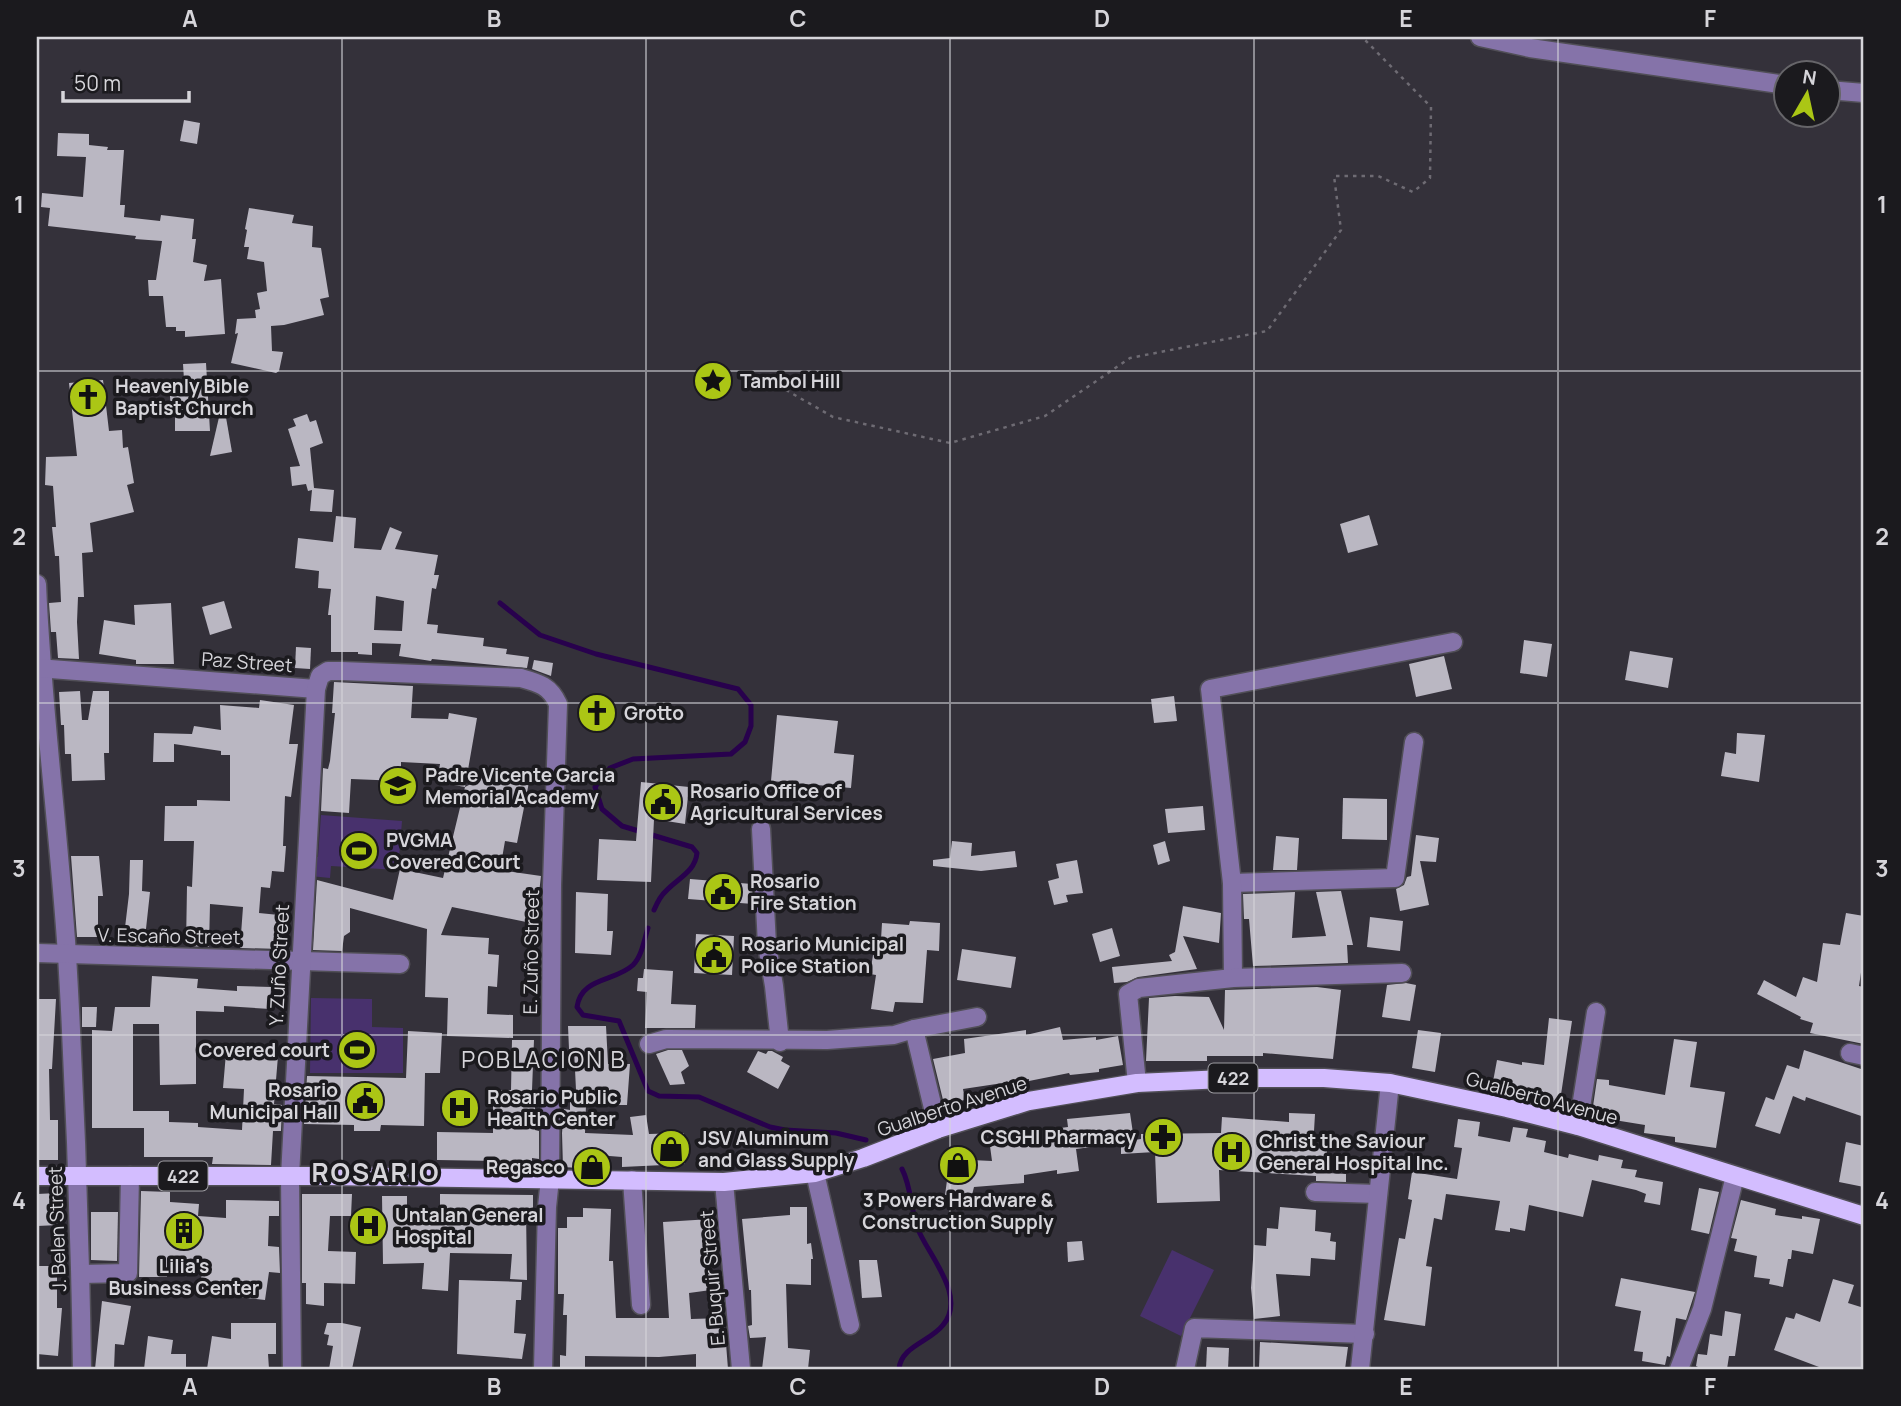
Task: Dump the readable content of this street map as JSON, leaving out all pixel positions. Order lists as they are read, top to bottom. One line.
{"streets":{"main road":["422","Gualberto Avenue"],"street":["Paz Street","V. Escaño Street","E. Zuño Street","Y. Zuño Street","J. Belen Street","E. Buquir Street"]},"crossings":[["Paz Street","E. Zuño Street"],["Paz Street","Y. Zuño Street"],["Paz Street","J. Belen Street"],["V. Escaño Street","Y. Zuño Street"],["V. Escaño Street","J. Belen Street"],["E. Zuño Street","Gualberto Avenue"],["Y. Zuño Street","Gualberto Avenue"],["Gualberto Avenue","J. Belen Street"],["Gualberto Avenue","E. Buquir Street"]],"districts":["POBLACION B","ROSARIO"],"places":{"place":["Tambol Hill"],"church":["Heavenly Bible Baptist Church","Grotto"],"school or university":["Padre Vicente Garcia Memorial Academy"],"public building":["Rosario Office of Agricultural Services","Rosario Fire Station","Rosario Municipal Police Station","Rosario Municipal Hall"],"sports":["PVGMA Covered Court","Covered court"],"hospital":["Rosario Public Health Center","Christ the Saviour General Hospital Inc.","Untalan General Hospital"],"pharmacy":["CSGHI Pharmacy"],"shop":["JSV Aluminum and Glass Supply","3 Powers Hardware & Construction Supply","Regasco"],"building":["Lilia's Business Center"]},"scale_bar":"50 m","north":"top","grid":{"columns":["A","B","C","D","E","F"],"rows":["1","2","3","4"]}}
